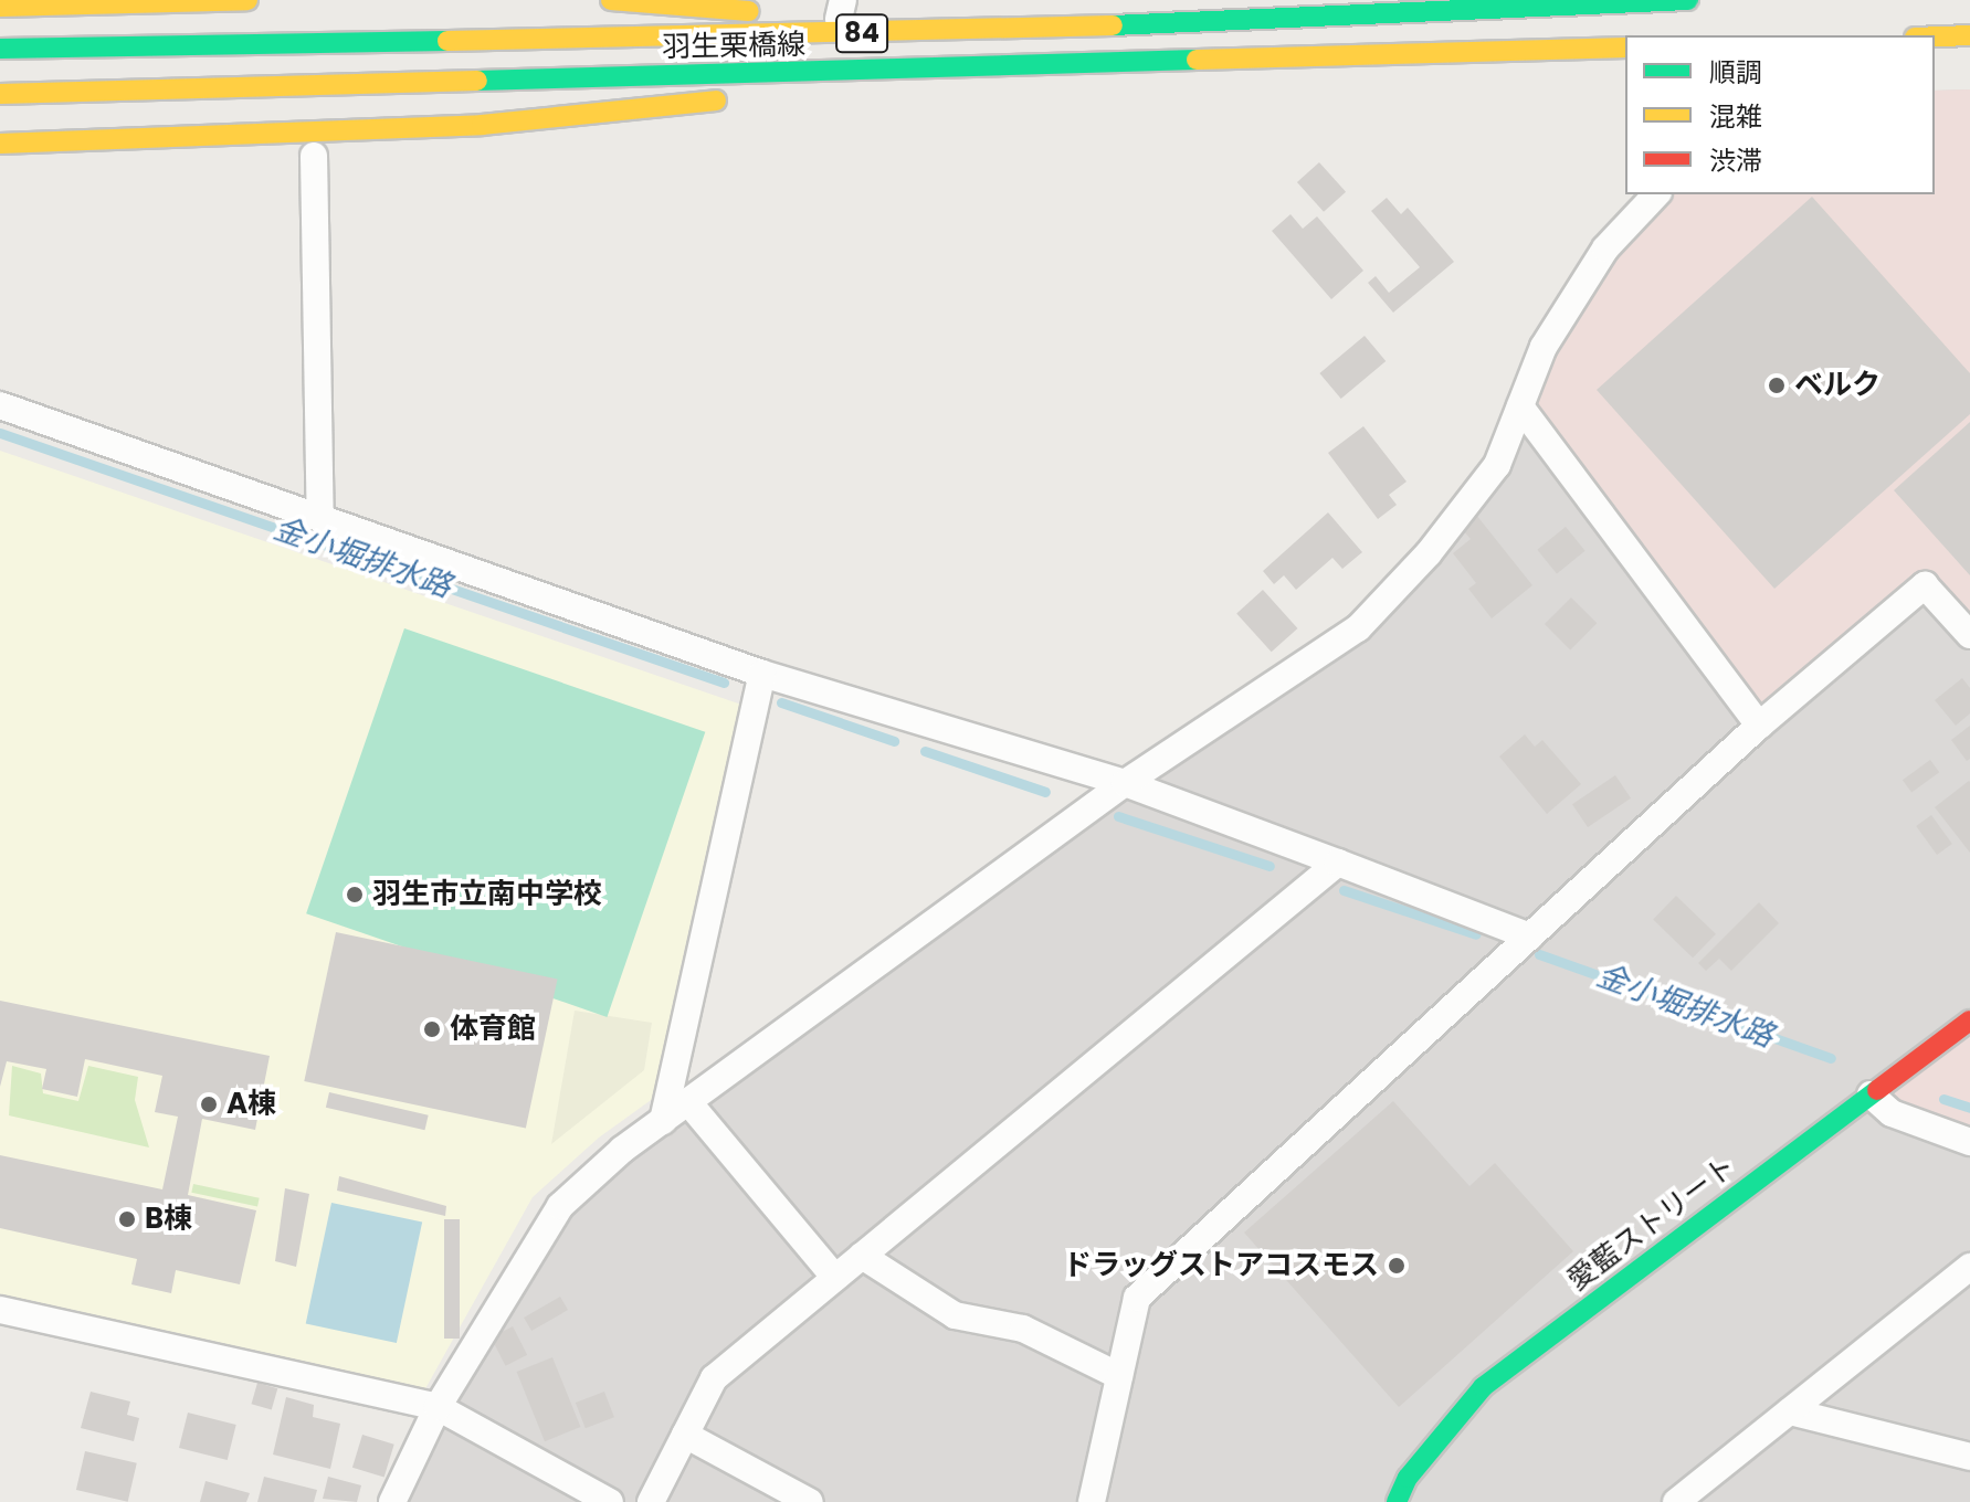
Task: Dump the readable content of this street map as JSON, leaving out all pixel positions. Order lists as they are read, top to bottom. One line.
{"streets":{"main road":["84","羽生栗橋線","愛藍ストリート"]},"water":["金小堀排水路"],"places":["ベルク","羽生市立南中学校","体育館","A棟","B棟","ドラッグストアコスモス"],"legend":["順調","混雑","渋滞"]}
